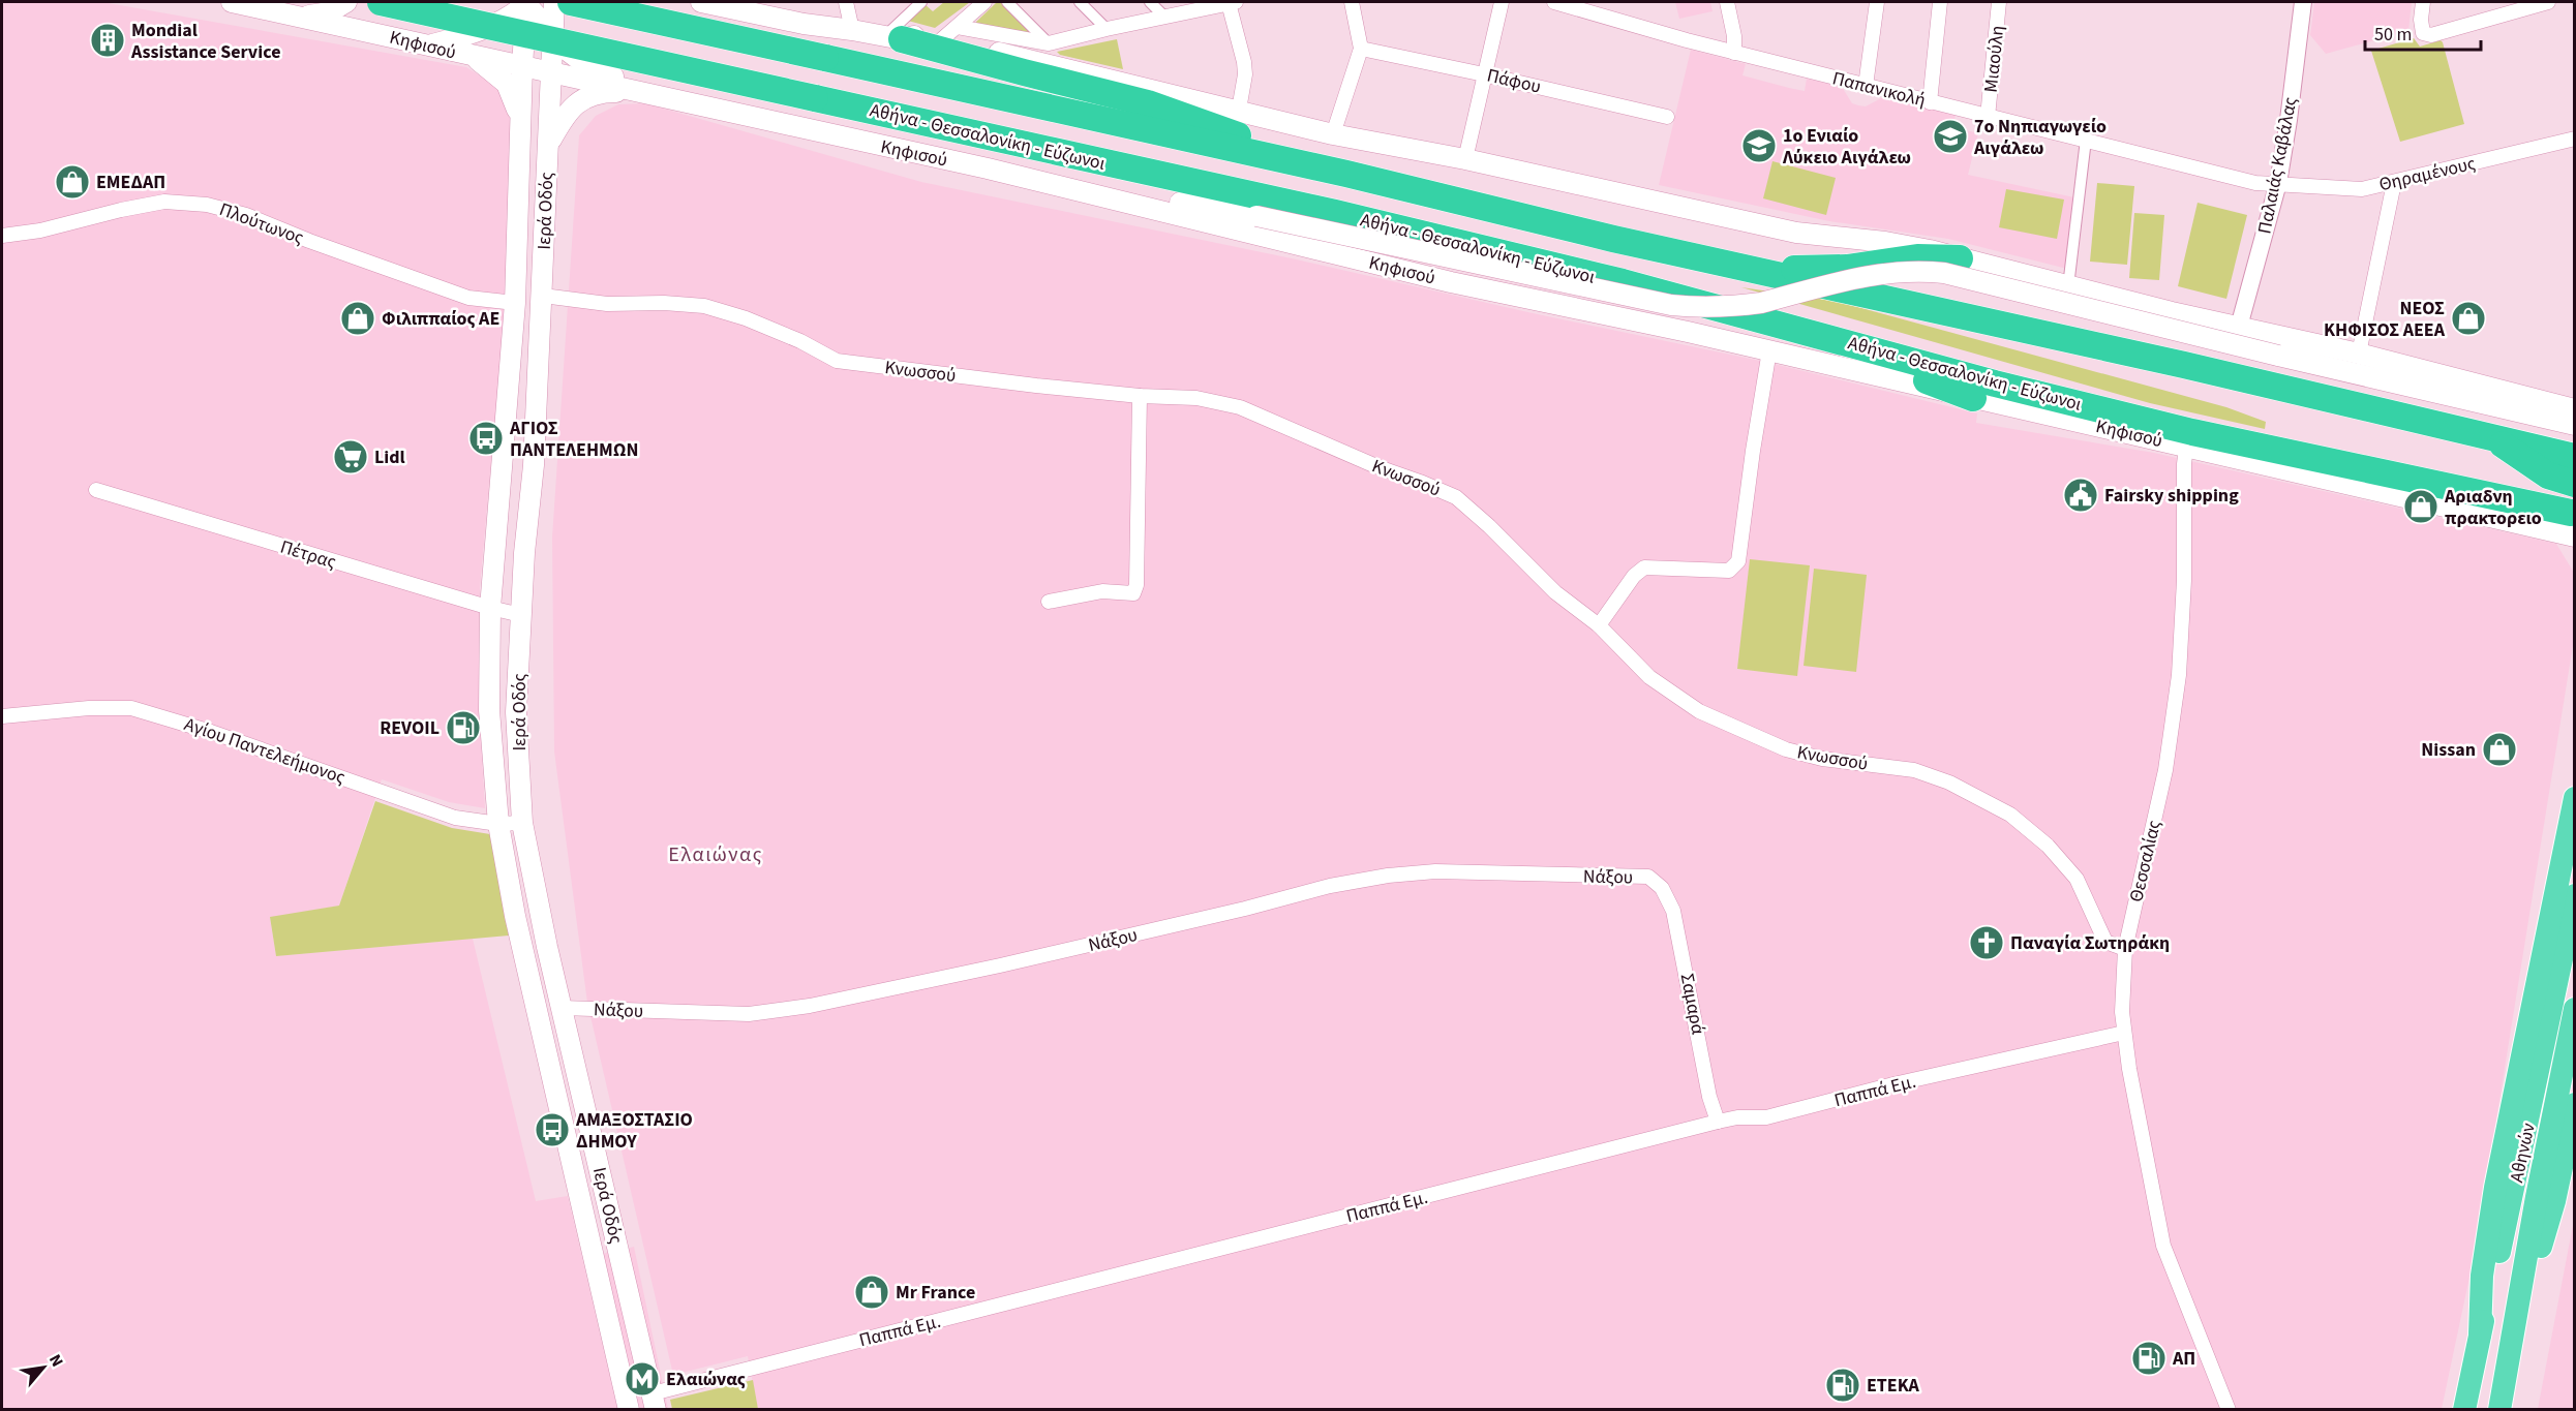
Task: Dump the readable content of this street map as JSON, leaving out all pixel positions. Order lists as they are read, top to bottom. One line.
{"streets":{"highway":["Αθήνα - Θεσσαλονίκη - Εύζωνοι","Αθηνών"],"main road":["Κηφισού","Ιερά Οδός"],"street":["Μιαούλη","Πάφου","Παπανικολή","Παλαιάς Καβάλας","Θηραμένους","Πλούτωνος","Κνωσσού","Πέτρας","Αγίου Παντελεήμονος","Θεσσαλίας","Νάξου","Σαμαρά","Παππά Εμ."]},"crossings":[["Κηφισού","Αθήνα - Θεσσαλονίκη - Εύζωνοι"],["Κηφισού","Ιερά Οδός"],["Κηφισού","Θεσσαλίας"],["Μιαούλη","Παπανικολή"],["Παπανικολή","Παλαιάς Καβάλας"],["Παπανικολή","Θηραμένους"],["Παλαιάς Καβάλας","Θηραμένους"],["Ιερά Οδός","Πλούτωνος"],["Ιερά Οδός","Κνωσσού"],["Ιερά Οδός","Πέτρας"],["Ιερά Οδός","Αγίου Παντελεήμονος"],["Ιερά Οδός","Νάξου"],["Ιερά Οδός","Παππά Εμ."],["Κνωσσού","Θεσσαλίας"],["Θεσσαλίας","Παππά Εμ."],["Νάξου","Σαμαρά"],["Σαμαρά","Παππά Εμ."]],"districts":["Ελαιώνας"],"places":{"building":["Mondial Assistance Service"],"school or university":["7ο Νηπιαγωγείο Αιγάλεω","1ο Ενιαίο Λύκειο Αιγάλεω"],"shop":["ΕΜΕΔΑΠ","Φιλιππαίος ΑΕ","ΝΕΟΣ ΚΗΦΙΣΟΣ ΑΕΕΑ","Αριαδνη πρακτορειο","Nissan","Mr France"],"bus stop":["ΑΓΙΟΣ ΠΑΝΤΕΛΕΗΜΩΝ","ΑΜΑΞΟΣΤΑΣΙΟ ΔΗΜΟΥ"],"supermarket":["Lidl"],"public building":["Fairsky shipping"],"fuel station":["REVOIL","ΑΠ","ΕΤΕΚΑ"],"church":["Παναγία Σωτηράκη"],"metro station":["Ελαιώνας"]},"scale_bar":"50 m","north":"top right"}
